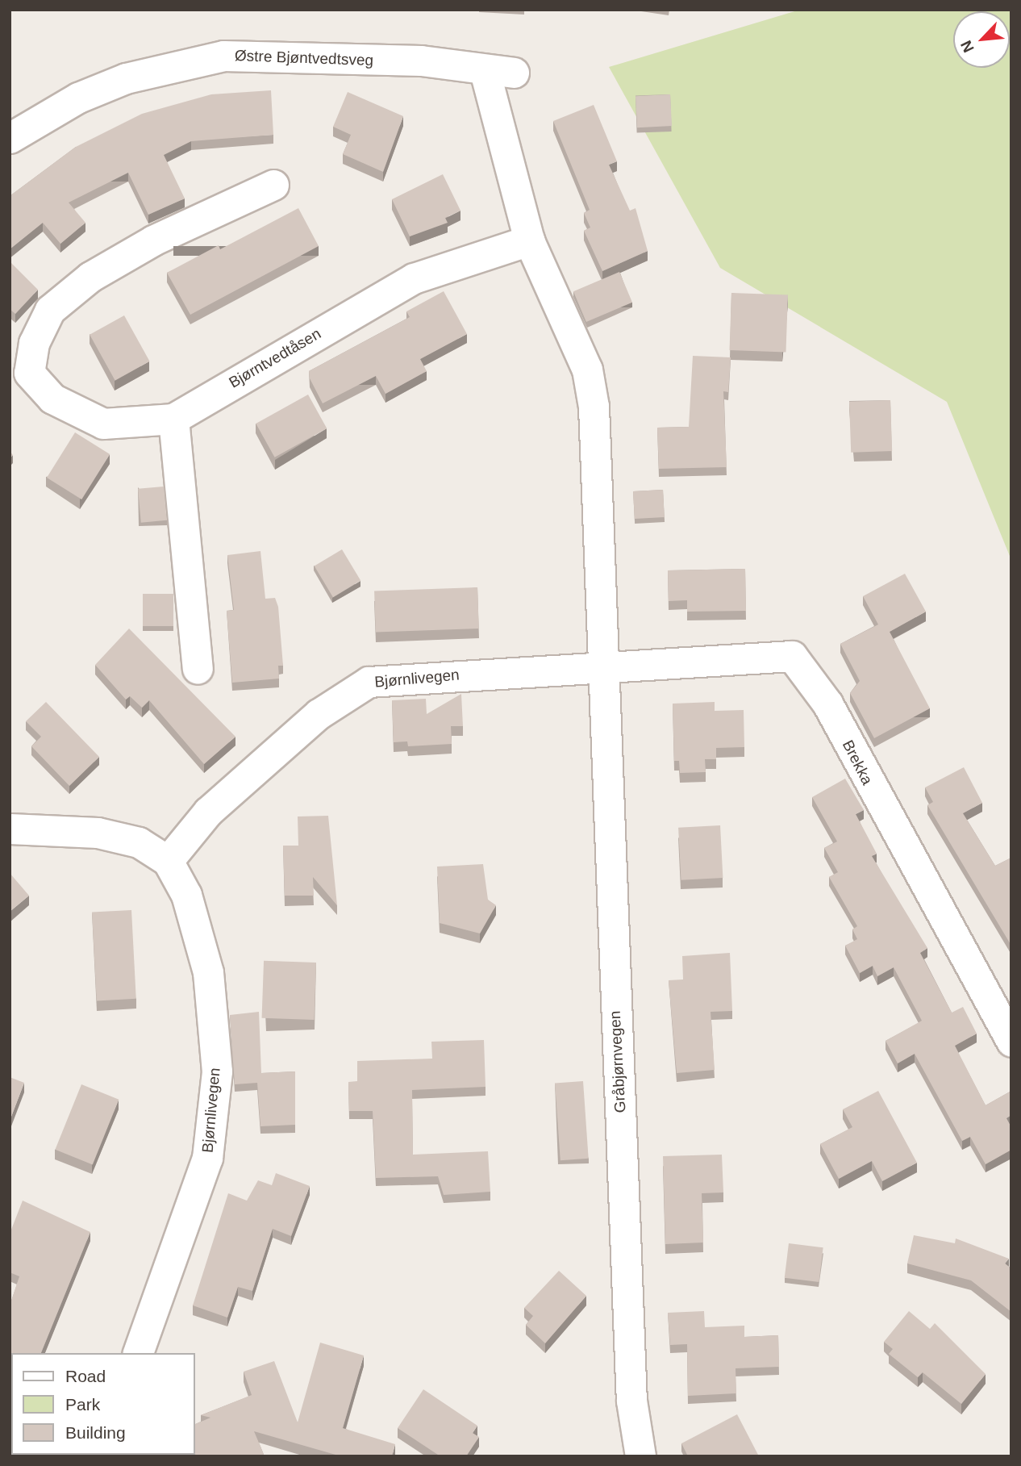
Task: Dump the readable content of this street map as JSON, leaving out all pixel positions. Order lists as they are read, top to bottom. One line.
{"streets":{"street":["Østre Bjøntvedtsveg","Bjørntvedtåsen","Bjørnlivegen","Brekka","Gråbjørnvegen"]},"crossings":[["Bjørnlivegen","Brekka"],["Bjørnlivegen","Gråbjørnvegen"],["Brekka","Gråbjørnvegen"]],"legend":["Road","Park","Building"],"north":"bottom left"}
